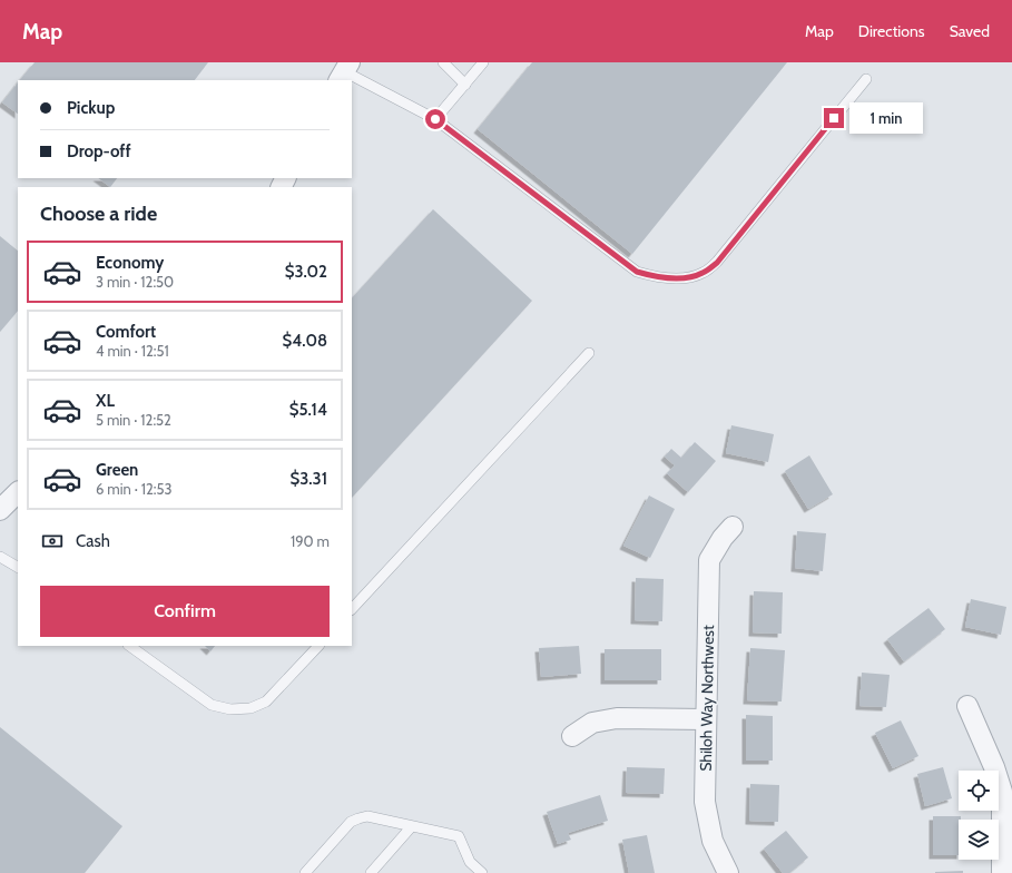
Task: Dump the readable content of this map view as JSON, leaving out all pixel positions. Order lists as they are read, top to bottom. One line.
{"streets":{"street":["Shiloh Way Northwest"]},"page":{"header":"Map","nav":["Map","Directions","Saved"],"banner":["Pickup","Drop-off"],"bubble":"1 min","heading":"Choose a ride","list":[{"name":"Economy","note":"3 min · 12:50","value":"$3.02"},{"name":"Comfort","note":"4 min · 12:51","value":"$4.08"},{"name":"XL","note":"5 min · 12:52","value":"$5.14"},{"name":"Green","note":"6 min · 12:53","value":"$3.31"}],"pay":["Cash","190 m"],"buttons":"Confirm"}}
